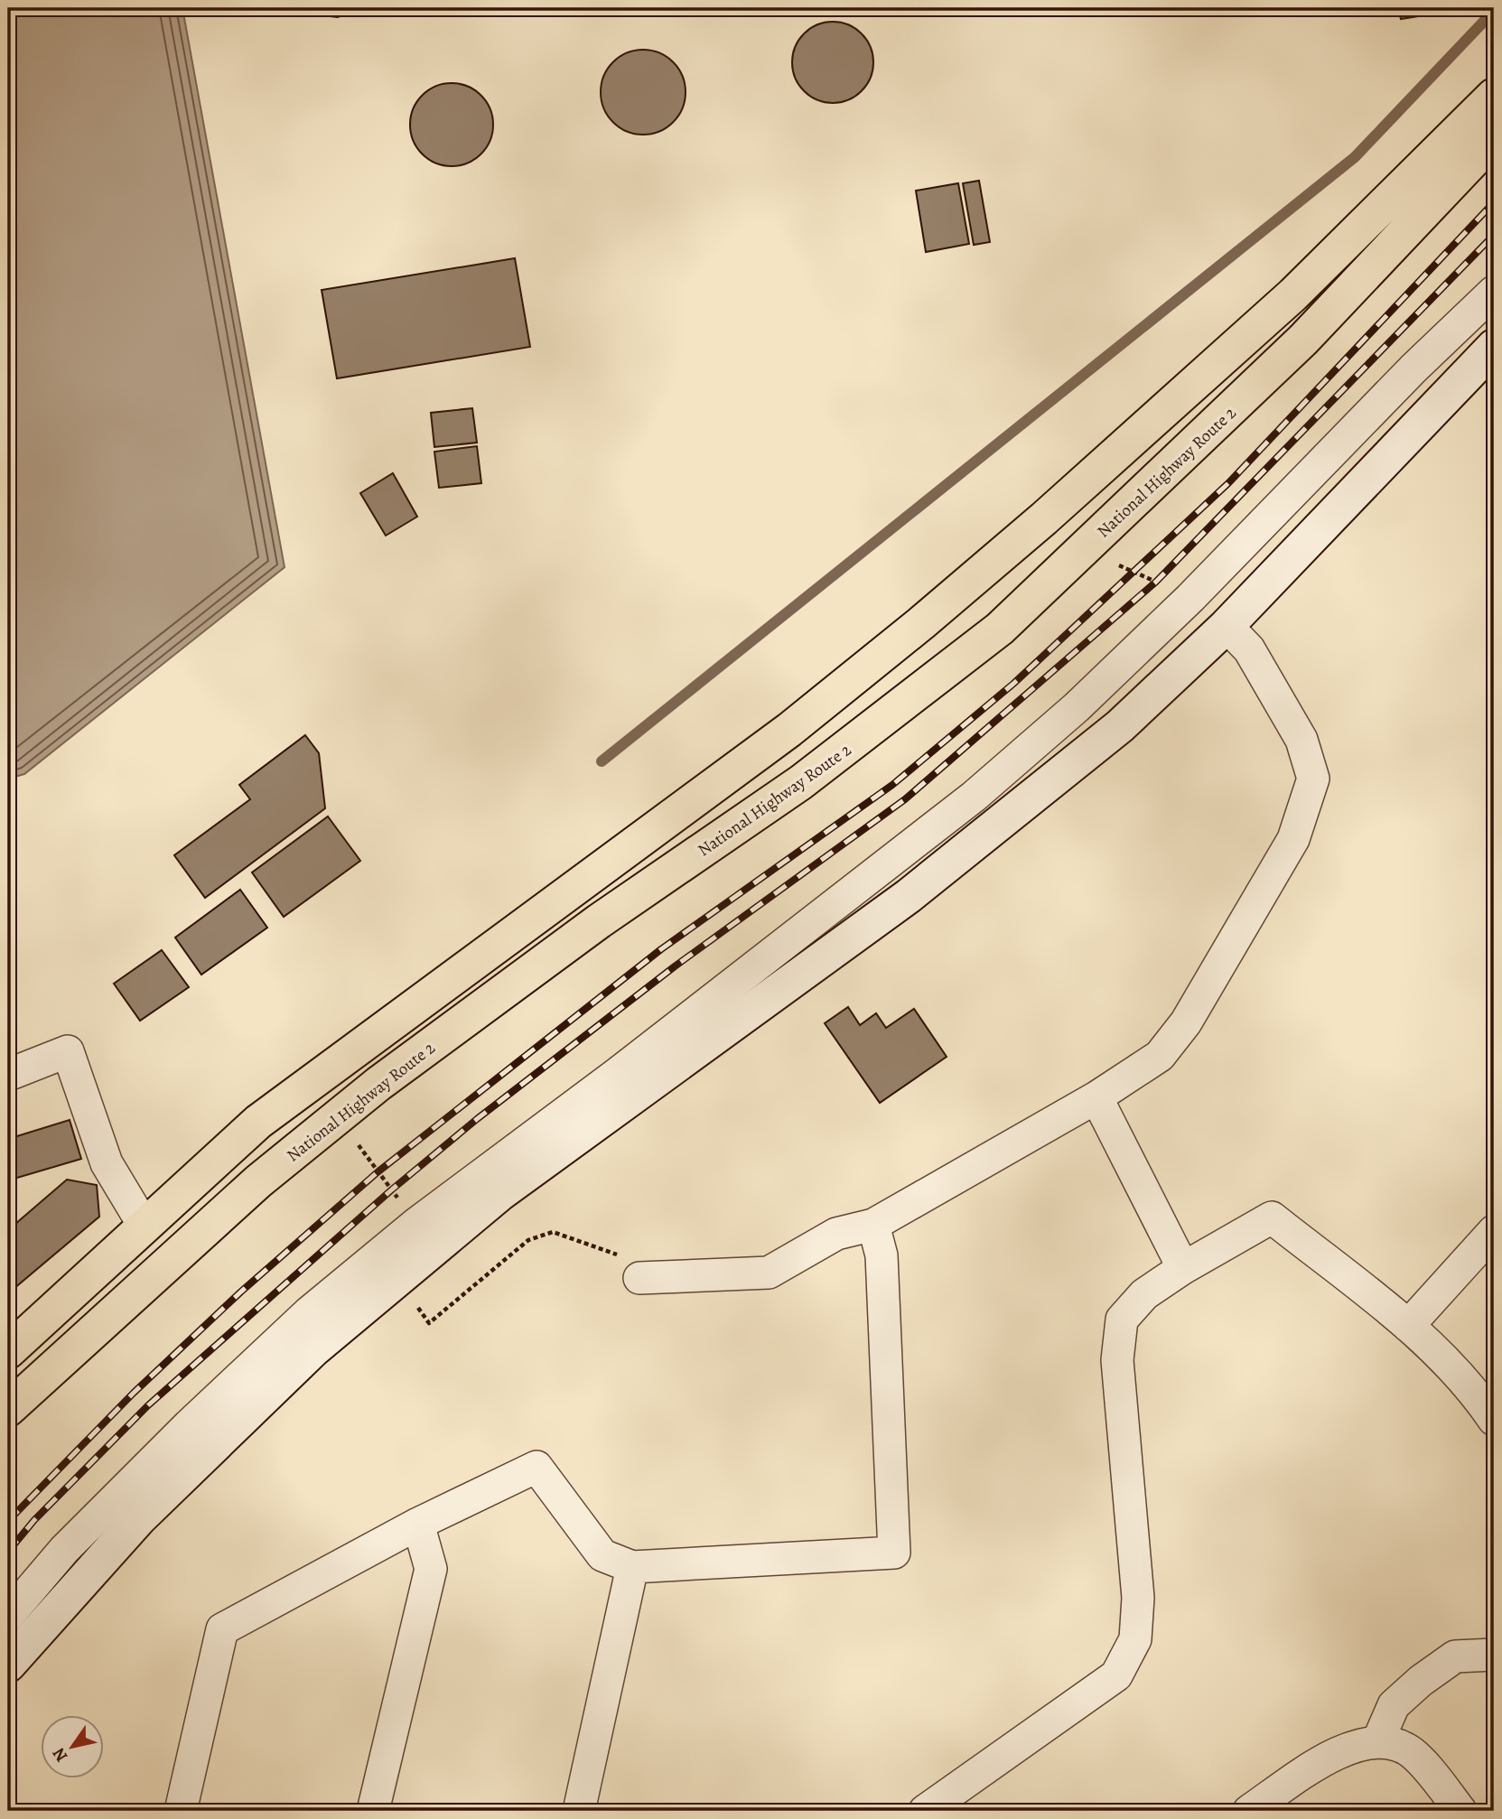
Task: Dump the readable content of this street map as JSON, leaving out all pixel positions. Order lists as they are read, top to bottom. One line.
{"streets":{"highway":["National Highway Route 2"]},"north":"bottom left"}
